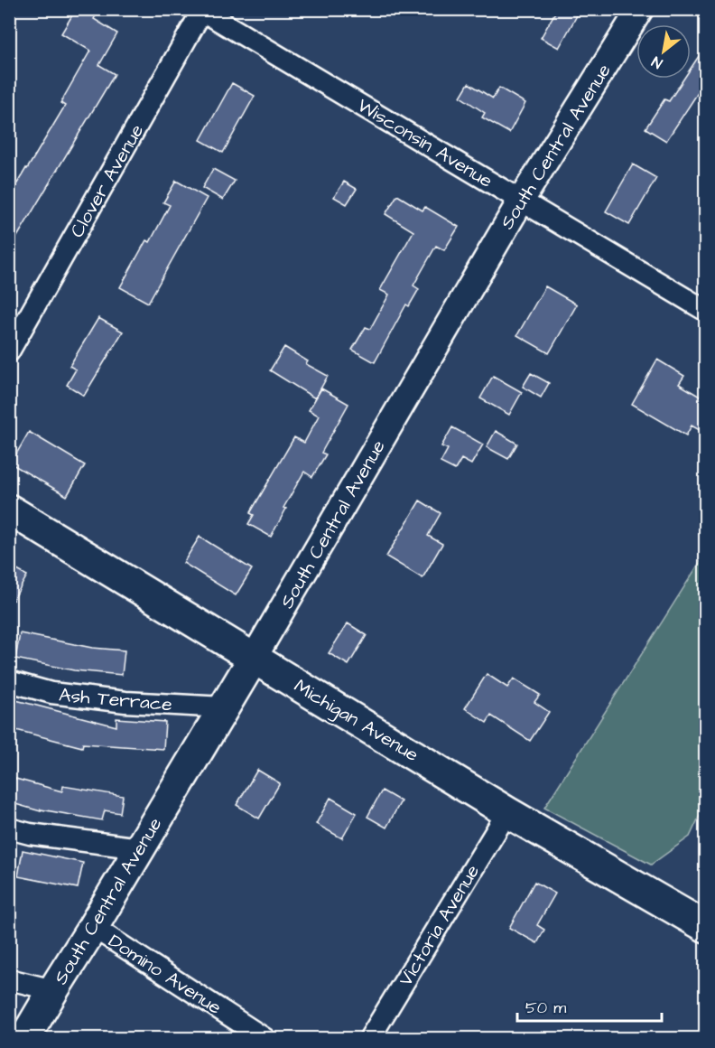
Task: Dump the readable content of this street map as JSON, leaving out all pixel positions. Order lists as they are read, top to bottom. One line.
{"streets":{"main road":["South Central Avenue","Michigan Avenue"],"street":["Wisconsin Avenue","Clover Avenue","Ash Terrace","Victoria Avenue","Domino Avenue"]},"crossings":[["Wisconsin Avenue","South Central Avenue"],["Wisconsin Avenue","Clover Avenue"],["South Central Avenue","Ash Terrace"],["South Central Avenue","Michigan Avenue"],["South Central Avenue","Domino Avenue"],["Michigan Avenue","Victoria Avenue"]],"scale_bar":"50 m","north":"bottom left"}
